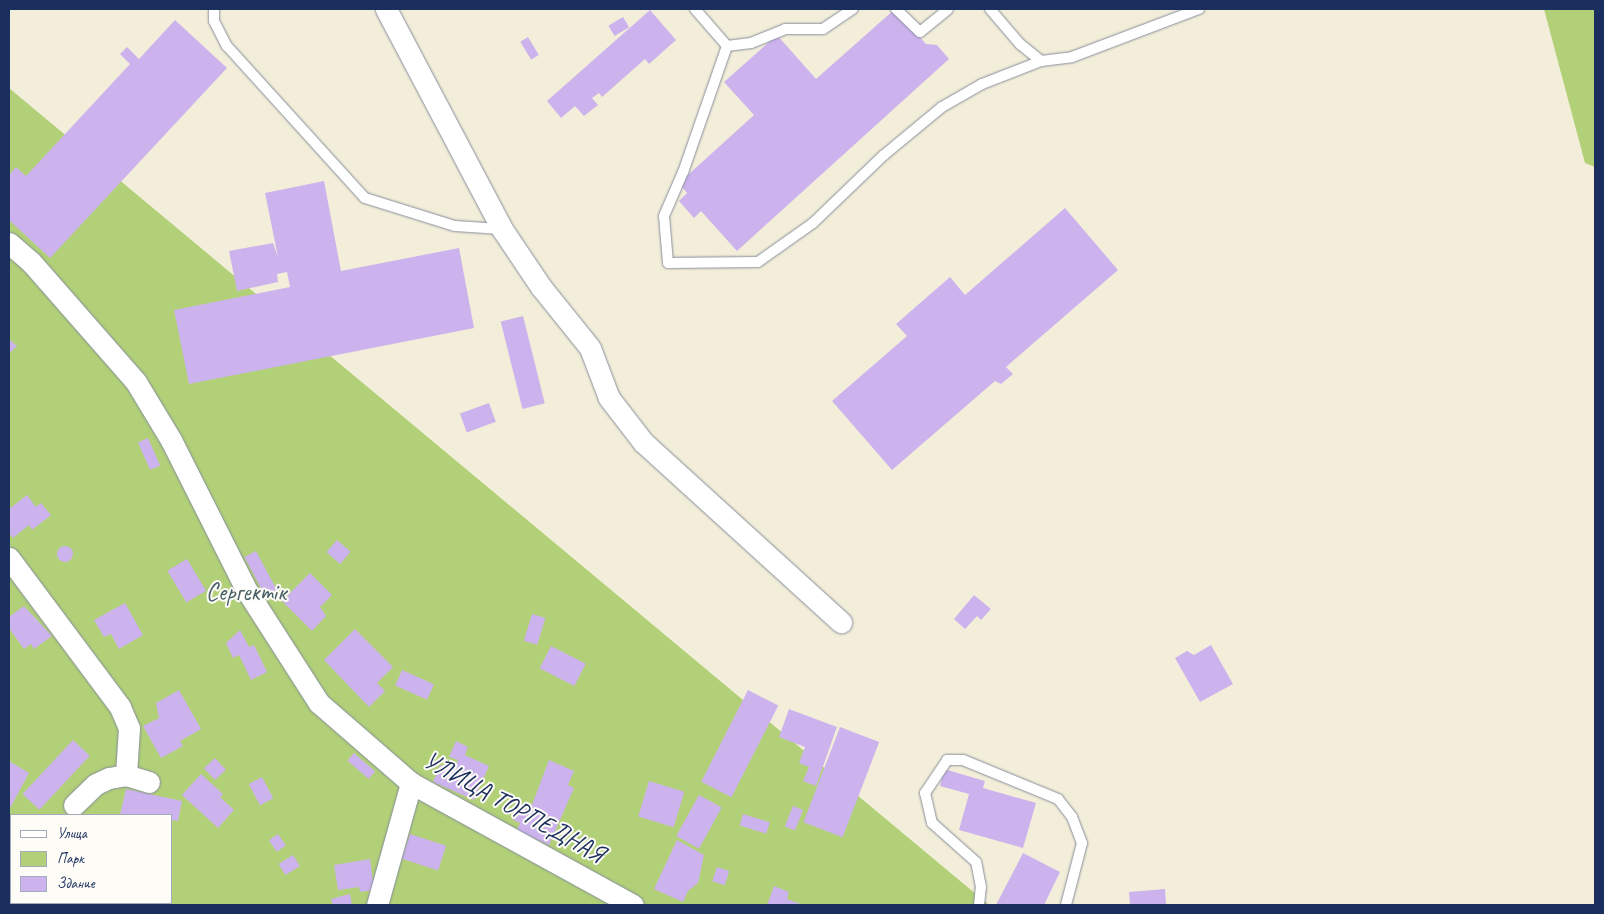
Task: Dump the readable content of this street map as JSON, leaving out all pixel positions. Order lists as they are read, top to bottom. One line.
{"streets":{"street":["УЛИЦА ТОРПЕДНАЯ"]},"parks":["Сергектік"],"legend":["Улица","Парк","Здание"]}
